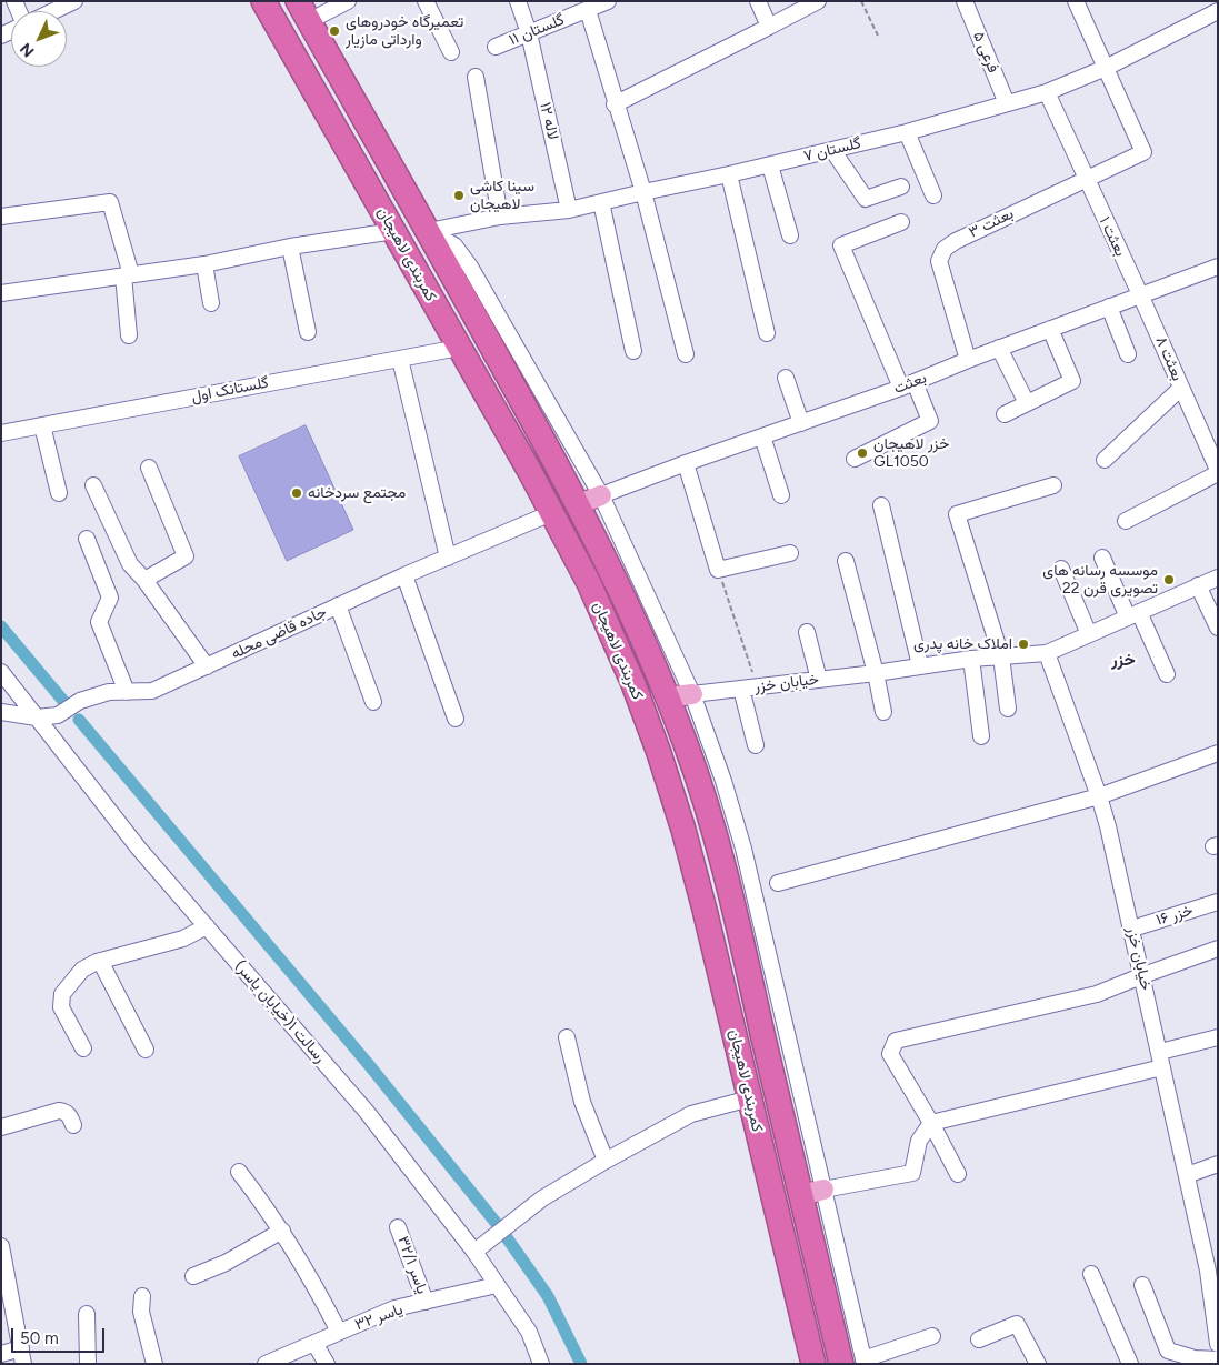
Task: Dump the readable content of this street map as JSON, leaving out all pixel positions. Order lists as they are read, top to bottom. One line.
{"streets":{"highway":["کمربندی لاهیجان"],"street":["گلستان ۱۱","فرعی ۵","لاله ۱۲","گلستان ۷","بعثت ۳","بعثت ۱","بعثت ۸","بعثت","گلستانک اول","جاده قاضی محله","خیابان خزر","خزر ۱۶","رسالت ۱(خیابان یاسر)","یاسر ۳۲/۱","یاسر ۳۲"]},"crossings":[["گلستان ۱۱","لاله ۱۲"],["فرعی ۵","گلستان ۷"],["لاله ۱۲","گلستان ۷"],["گلستان ۷","بعثت ۳"],["گلستان ۷","بعثت ۱"],["گلستان ۷","کمربندی لاهیجان"],["بعثت ۳","بعثت ۱"],["بعثت ۳","بعثت"],["بعثت ۱","بعثت ۸"],["بعثت ۱","بعثت"],["کمربندی لاهیجان","گلستانک اول"],["کمربندی لاهیجان","جاده قاضی محله"],["بعثت ۸","بعثت"],["جاده قاضی محله","رسالت ۱(خیابان یاسر)"],["خیابان خزر","خزر ۱۶"],["رسالت ۱(خیابان یاسر)","یاسر ۳۲"],["یاسر ۳۲/۱","یاسر ۳۲"]],"districts":["خزر"],"places":["تعمیرگاه خودروهای وارداتی مازیار","سینا کاشی لاهیجان","خزر لاهیجان GL1050","مجتمع سردخانه","موسسه رسانه های تصویری قرن 22","املاک خانه پدری"],"scale_bar":"50 m","north":"bottom left"}
